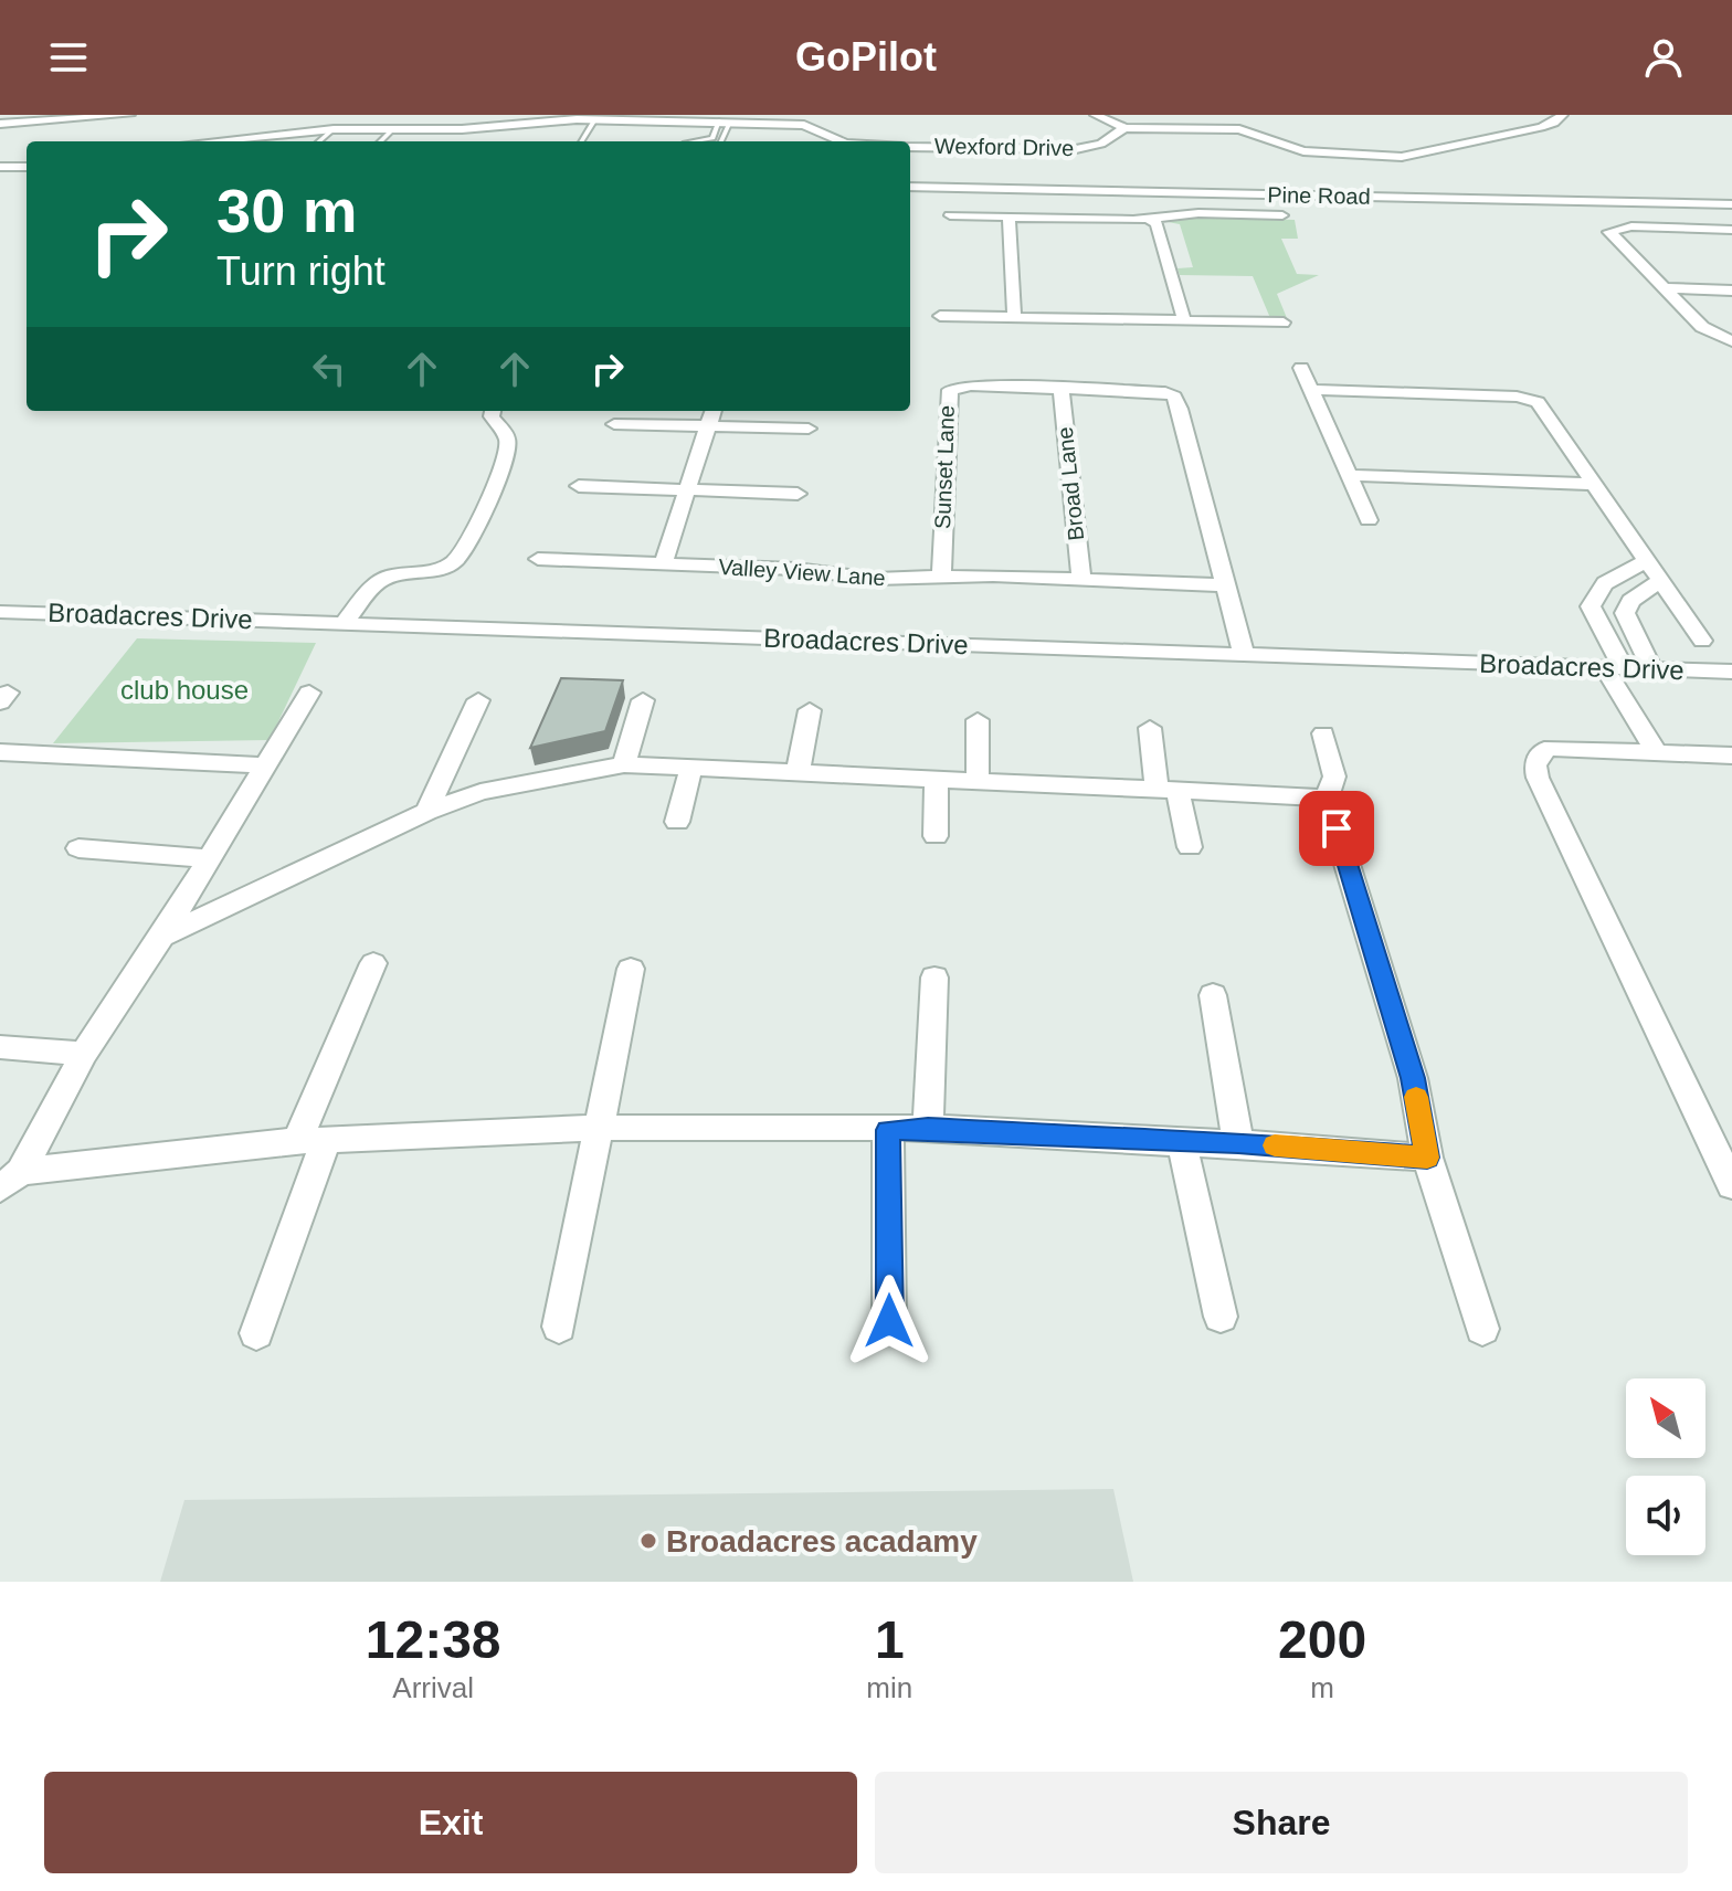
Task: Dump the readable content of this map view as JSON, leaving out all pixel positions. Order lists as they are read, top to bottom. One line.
{"streets":{"street":["Wexford Drive","Pine Road","Sunset Lane","Broad Lane","Valley View Lane","Broadacres Drive"]},"crossings":[["Sunset Lane","Broad Lane"],["Sunset Lane","Valley View Lane"],["Sunset Lane","Broadacres Drive"]],"parks":["club house"],"places":["Broadacres acadamy"],"north":"top left","page":{"header":"GoPilot","turn":["30 m","Turn right"],"eta":["12:38","Arrival","1","min","200","m"],"buttons":["Exit","Share"]}}
